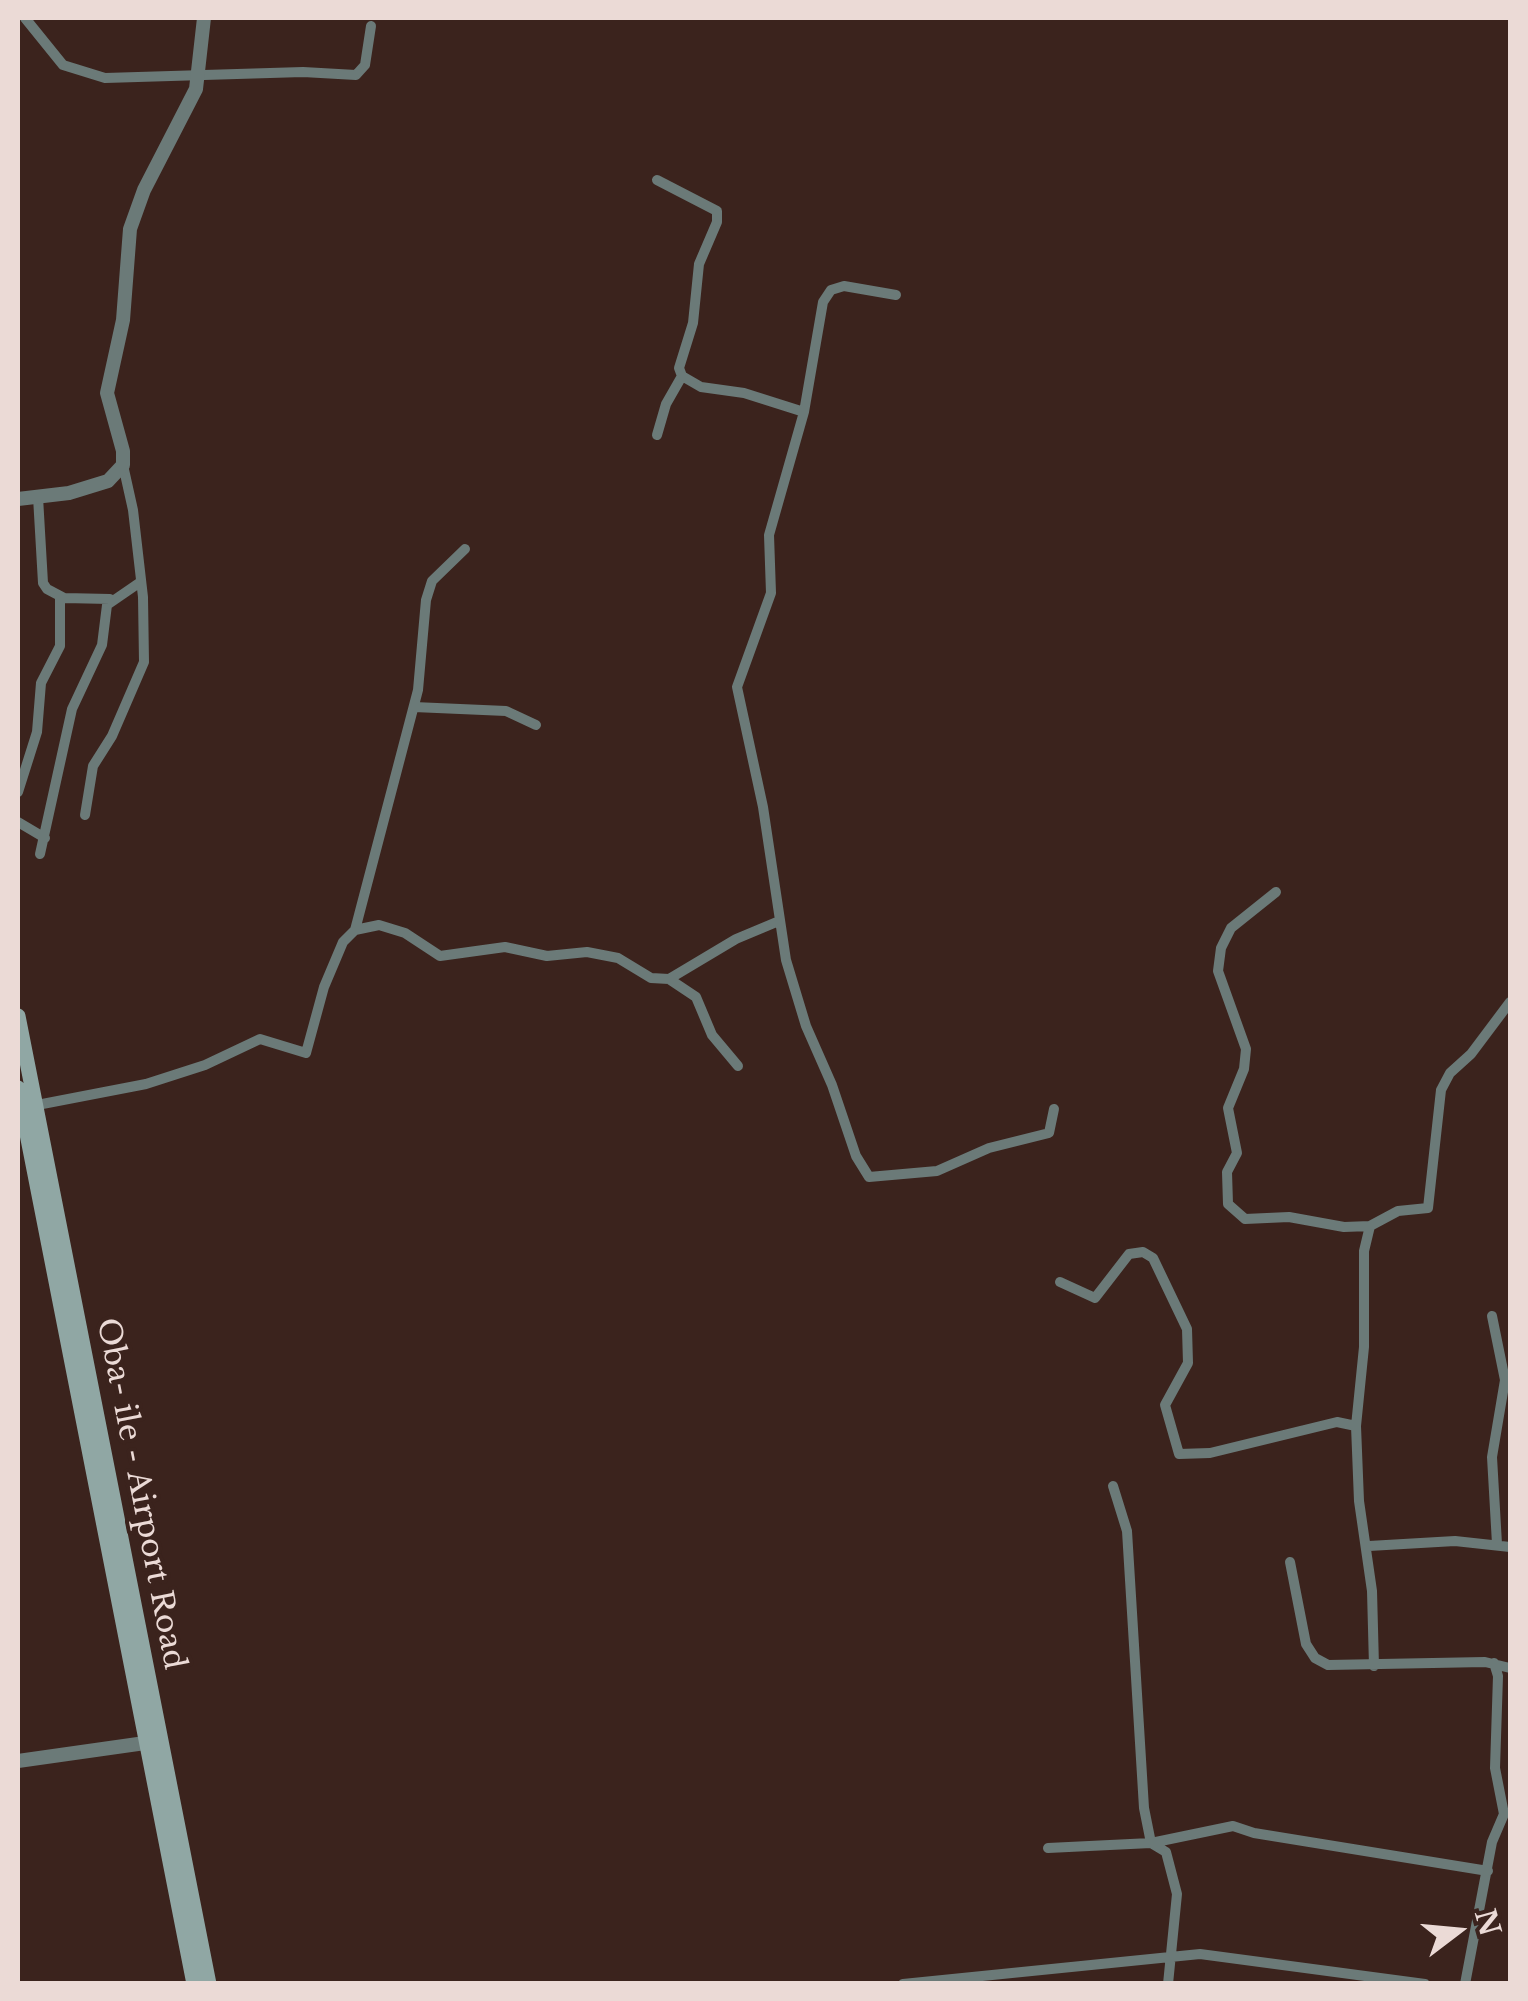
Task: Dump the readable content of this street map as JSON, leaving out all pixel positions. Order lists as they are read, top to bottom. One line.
{"streets":{"main road":["Oba- ile - Airport Road"]},"north":"right"}
